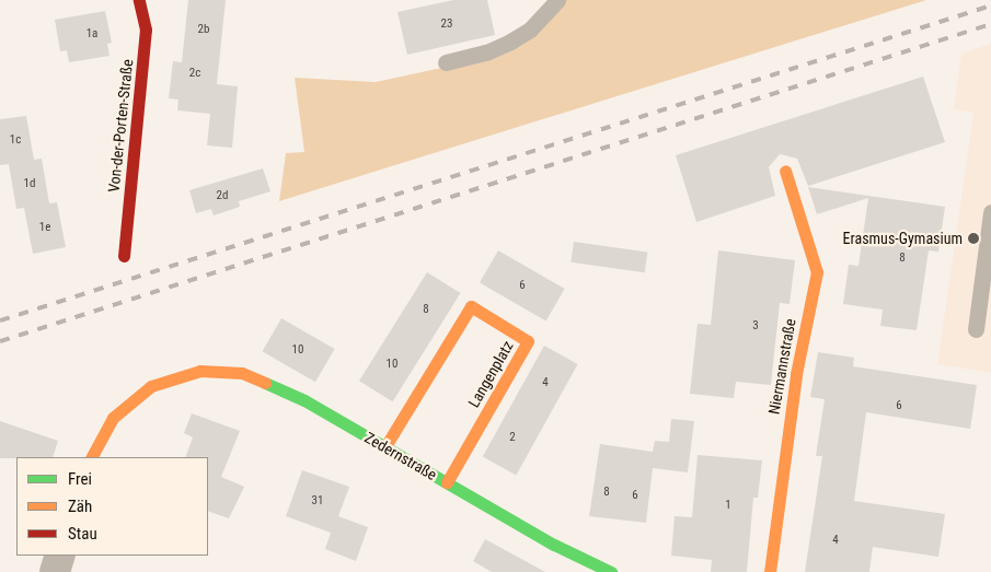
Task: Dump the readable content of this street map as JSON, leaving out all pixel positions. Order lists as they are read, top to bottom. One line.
{"streets":{"street":["Von-der-Porten-Straße","Niermannstraße","Langenplatz","Zedernstraße"]},"crossings":[["Langenplatz","Zedernstraße"]],"places":["Erasmus-Gymasium"],"house_numbers":["23","2b","1a","2c","1c","1d","2d","1e","8","6","8","3","10","10","4","6","2","8","6","31","1","4"],"legend":["Frei","Zäh","Stau"]}
